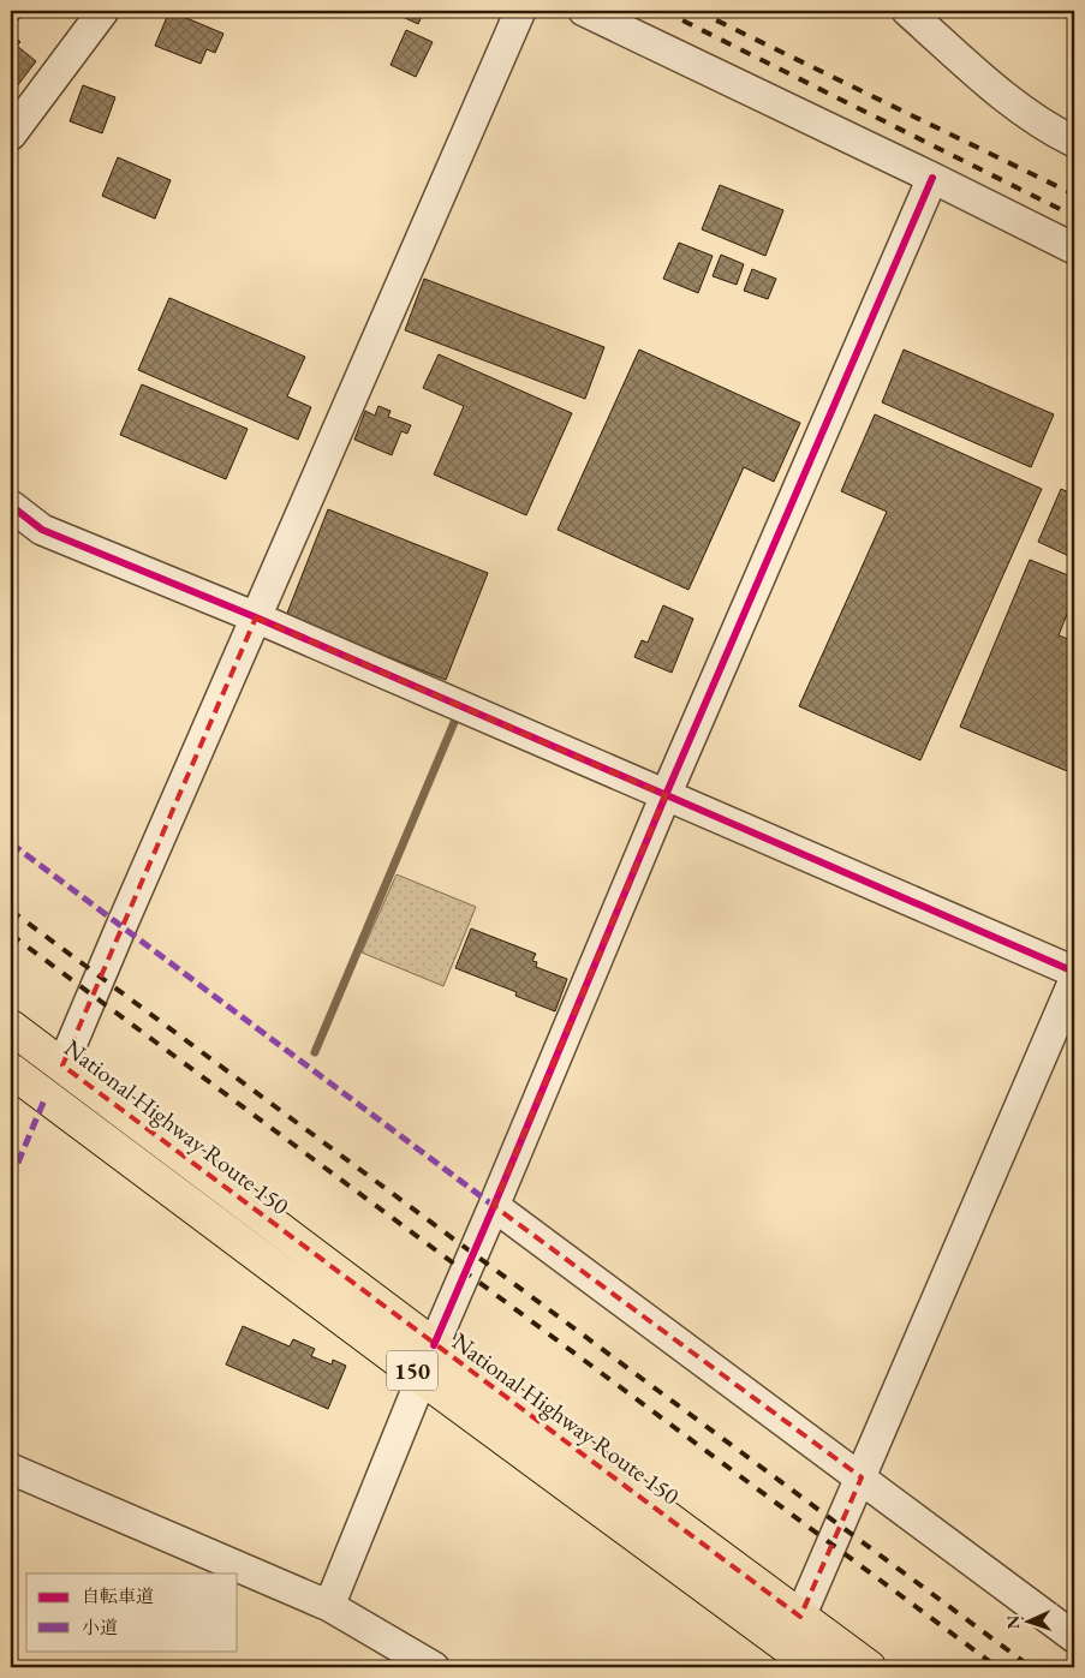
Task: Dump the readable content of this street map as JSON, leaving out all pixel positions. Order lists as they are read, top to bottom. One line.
{"streets":{"highway":["National Highway Route 150","150"]},"legend":["自転車道","小道"],"north":"left"}
